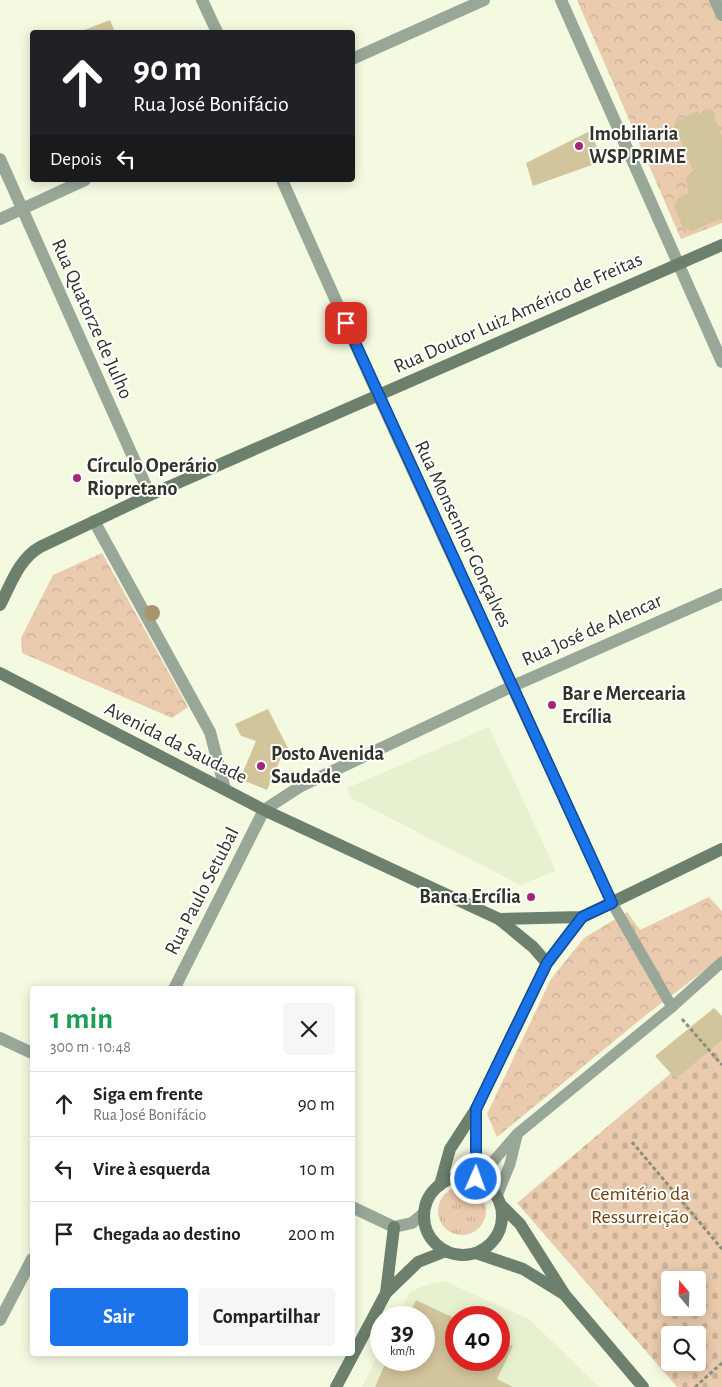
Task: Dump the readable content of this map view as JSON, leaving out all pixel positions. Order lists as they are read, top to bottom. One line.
{"streets":{"street":["Rua Doutor Luiz Américo de Freitas","Rua Quatorze de Julho","Rua Monsenhor Gonçalves","Rua José de Alencar","Avenida da Saudade","Rua Paulo Setubal"]},"crossings":[["Rua Doutor Luiz Américo de Freitas","Rua Quatorze de Julho"],["Rua Doutor Luiz Américo de Freitas","Rua Monsenhor Gonçalves"],["Rua Monsenhor Gonçalves","Rua José de Alencar"],["Rua José de Alencar","Avenida da Saudade"],["Rua José de Alencar","Rua Paulo Setubal"],["Avenida da Saudade","Rua Paulo Setubal"]],"parks":["Cemitério da Ressurreição"],"places":["Imobiliaria WSP PRIME","Círculo Operário Riopretano","Bar e Mercearia Ercília","Posto Avenida Saudade","Banca Ercília"],"north":"top","page":{"turn":["90 m","Rua José Bonifácio"],"then":"Depois","heading":["1 min","300 m · 10:48"],"list":[{"name":"Siga em frente","note":"Rua José Bonifácio","value":"90 m"},{"name":"Vire à esquerda","value":"10 m"},{"name":"Chegada ao destino","value":"200 m"}],"buttons":["Sair","Compartilhar"],"speed":"39 km/h","limit":"40"}}
